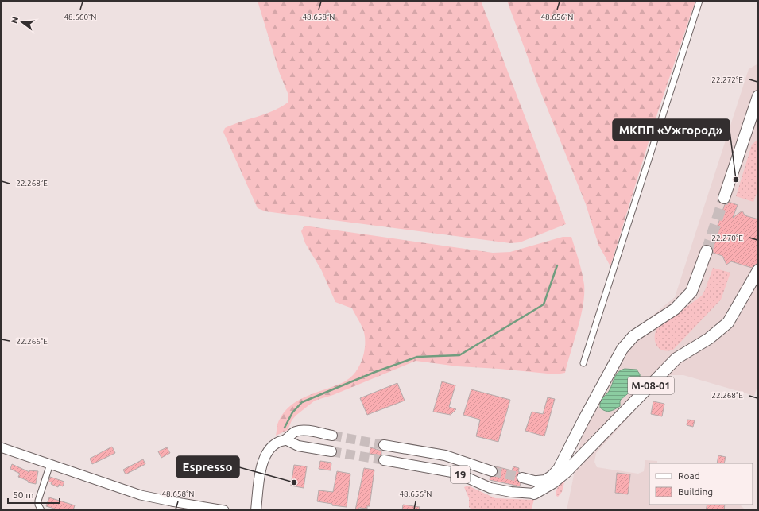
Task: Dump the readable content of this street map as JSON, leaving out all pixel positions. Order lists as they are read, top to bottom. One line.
{"streets":{"highway":["М-08-01"],"main road":["19"]},"crossings":[["М-08-01","19"]],"places":["МКПП «Ужгород»","Espresso"],"legend":["Road","Building"],"scale_bar":"50 m","north":"left","coordinates":["48.660°N","48.658°N","48.656°N","22.272°E","22.268°E","22.270°E","22.266°E"]}
